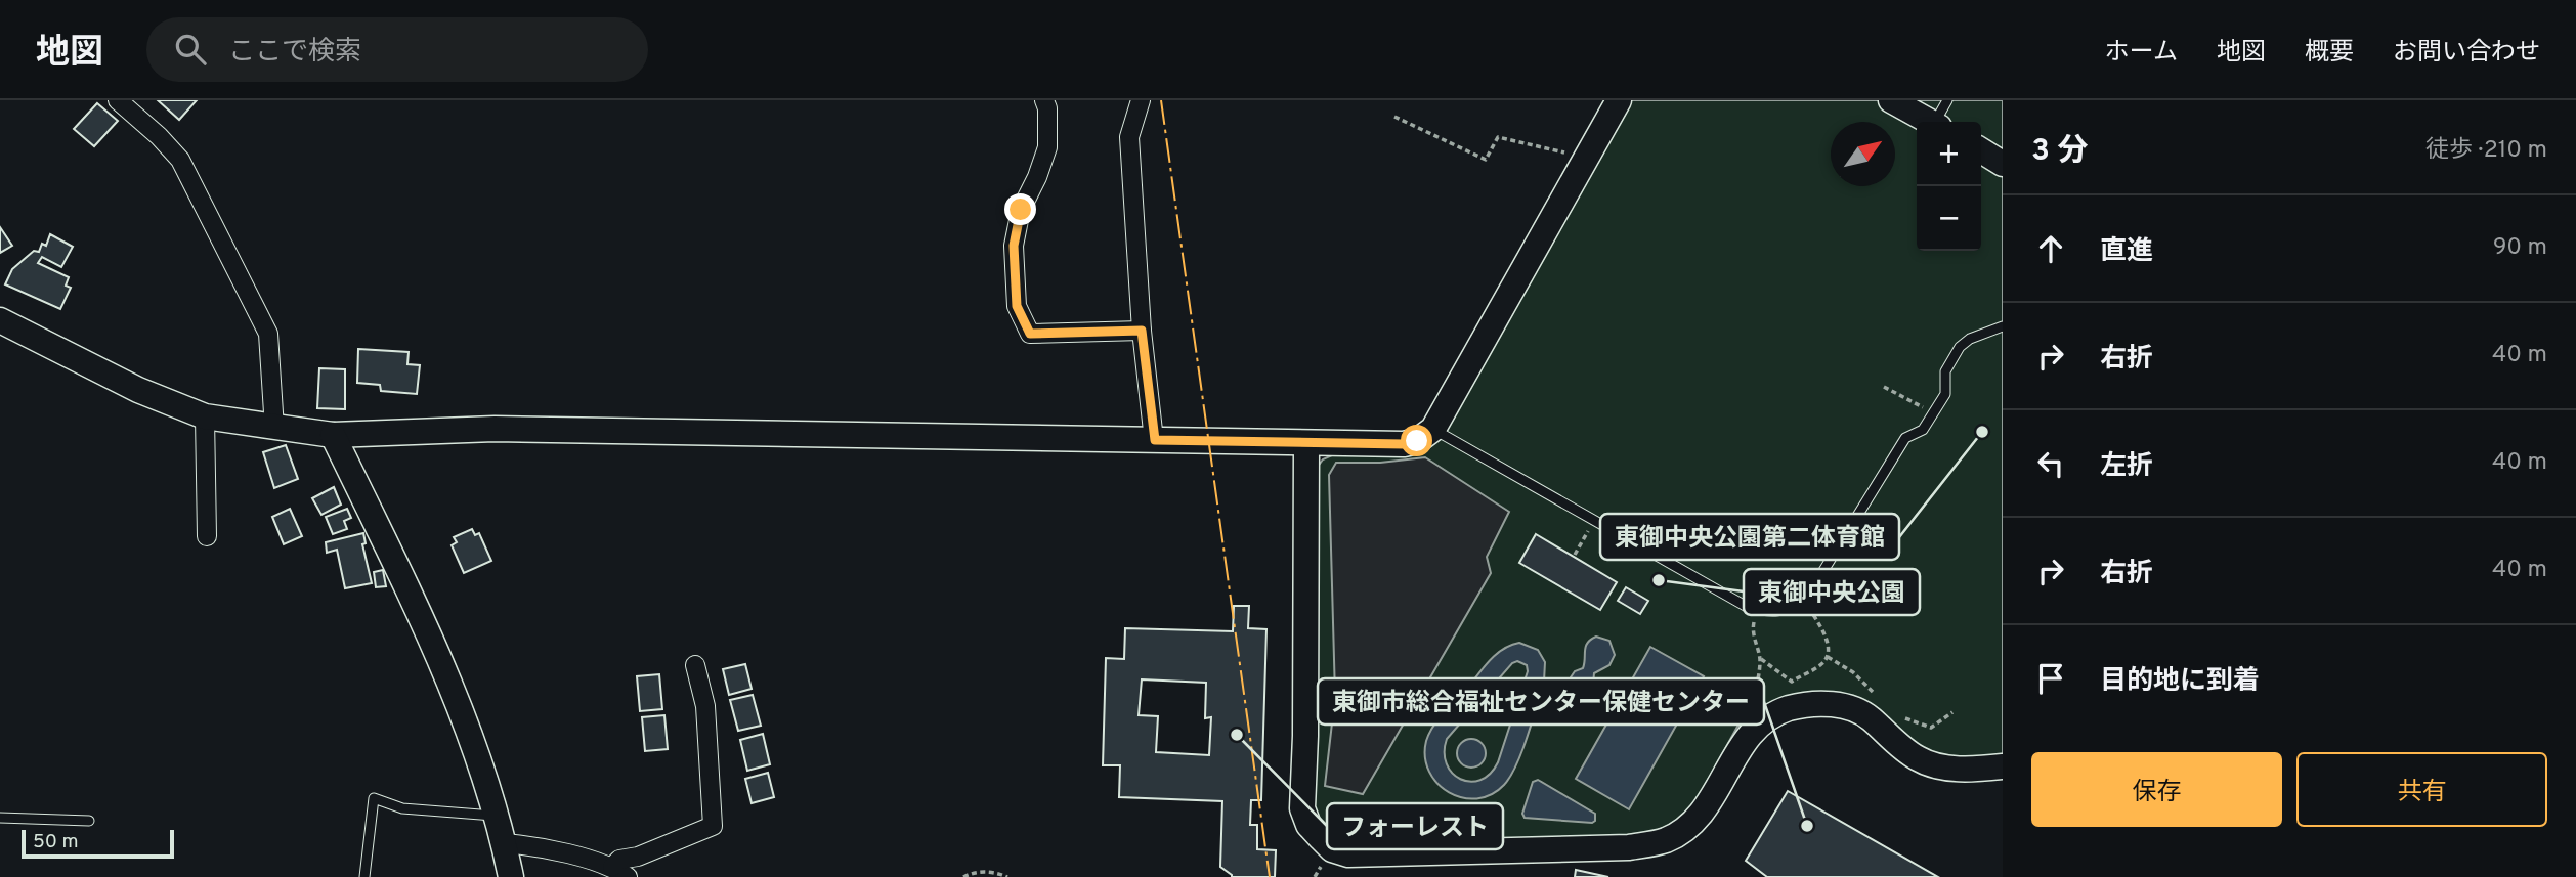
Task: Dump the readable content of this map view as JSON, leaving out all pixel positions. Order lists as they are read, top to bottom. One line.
{"places":["東御中央公園第二体育館","東御中央公園","フォーレスト","東御市総合福祉センター保健センター"],"scale_bar":"50 m","north":"top right","page":{"header":"地図","search":"ここで検索","nav":["ホーム","地図","概要","お問い合わせ"],"heading":["3 分","徒歩 · 210 m"],"map_buttons":["+","−"],"list":[["直進","90 m"],["右折","40 m"],["左折","40 m"],["右折","40 m"],"目的地に到着"],"buttons":["保存","共有"],"scale":"50 m"}}
